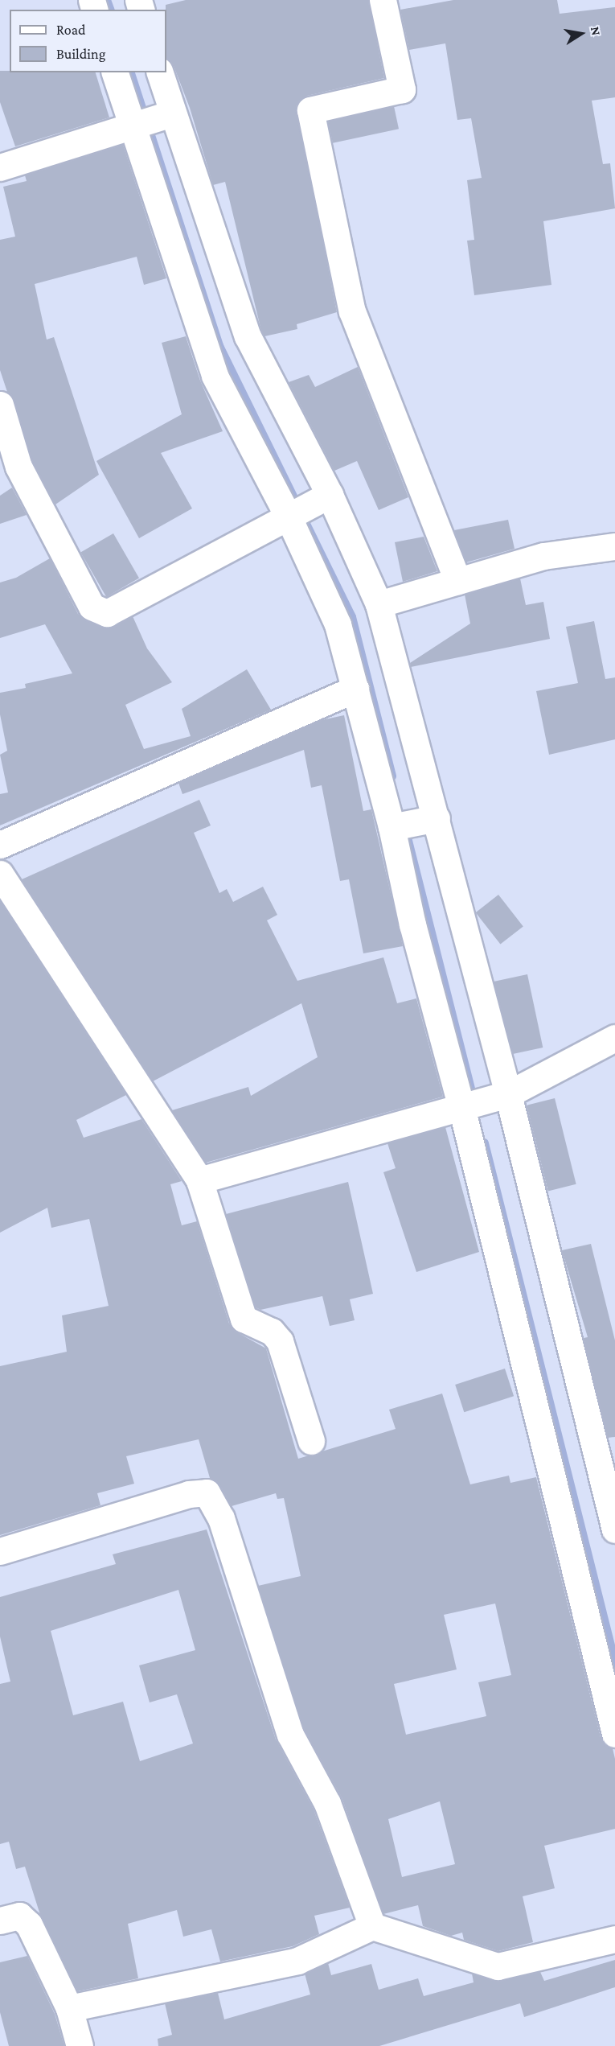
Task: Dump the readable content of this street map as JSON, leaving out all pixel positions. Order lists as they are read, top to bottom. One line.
{"legend":["Road","Building"],"north":"right"}
